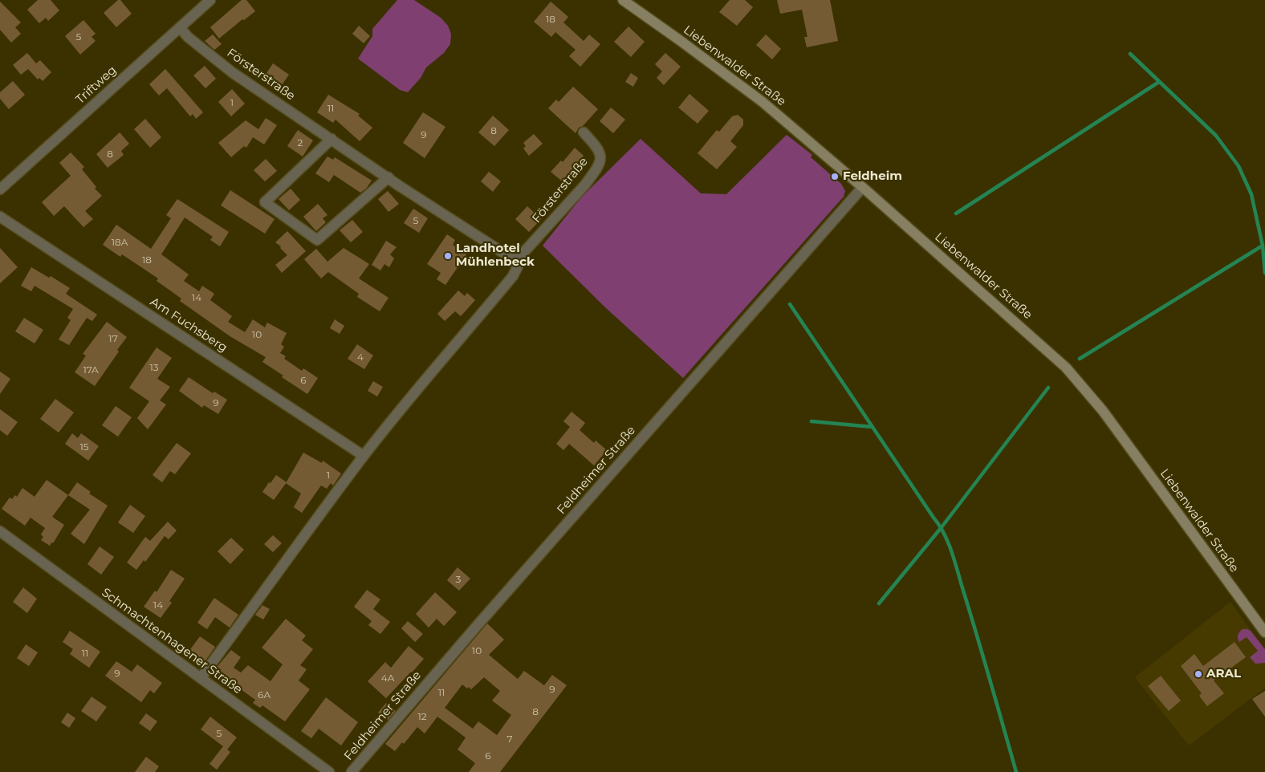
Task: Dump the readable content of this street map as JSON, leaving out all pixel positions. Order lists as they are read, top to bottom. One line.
{"streets":{"main road":["Liebenwalder Straße"],"street":["Försterstraße","Triftweg","Am Fuchsberg","Feldheimer Straße","Schmachtenhagener Straße"]},"crossings":[["Liebenwalder Straße","Feldheimer Straße"],["Försterstraße","Triftweg"]],"places":["Feldheim","Landhotel Mühlenbeck","ARAL"],"house_numbers":["18","5","1","11","8","9","2","8","5","18A","18","14","10","17","4","13","17A","6","9","15","1","3","14","10","11","9","4A","9","11","6A","8","12","5","7","6"]}
